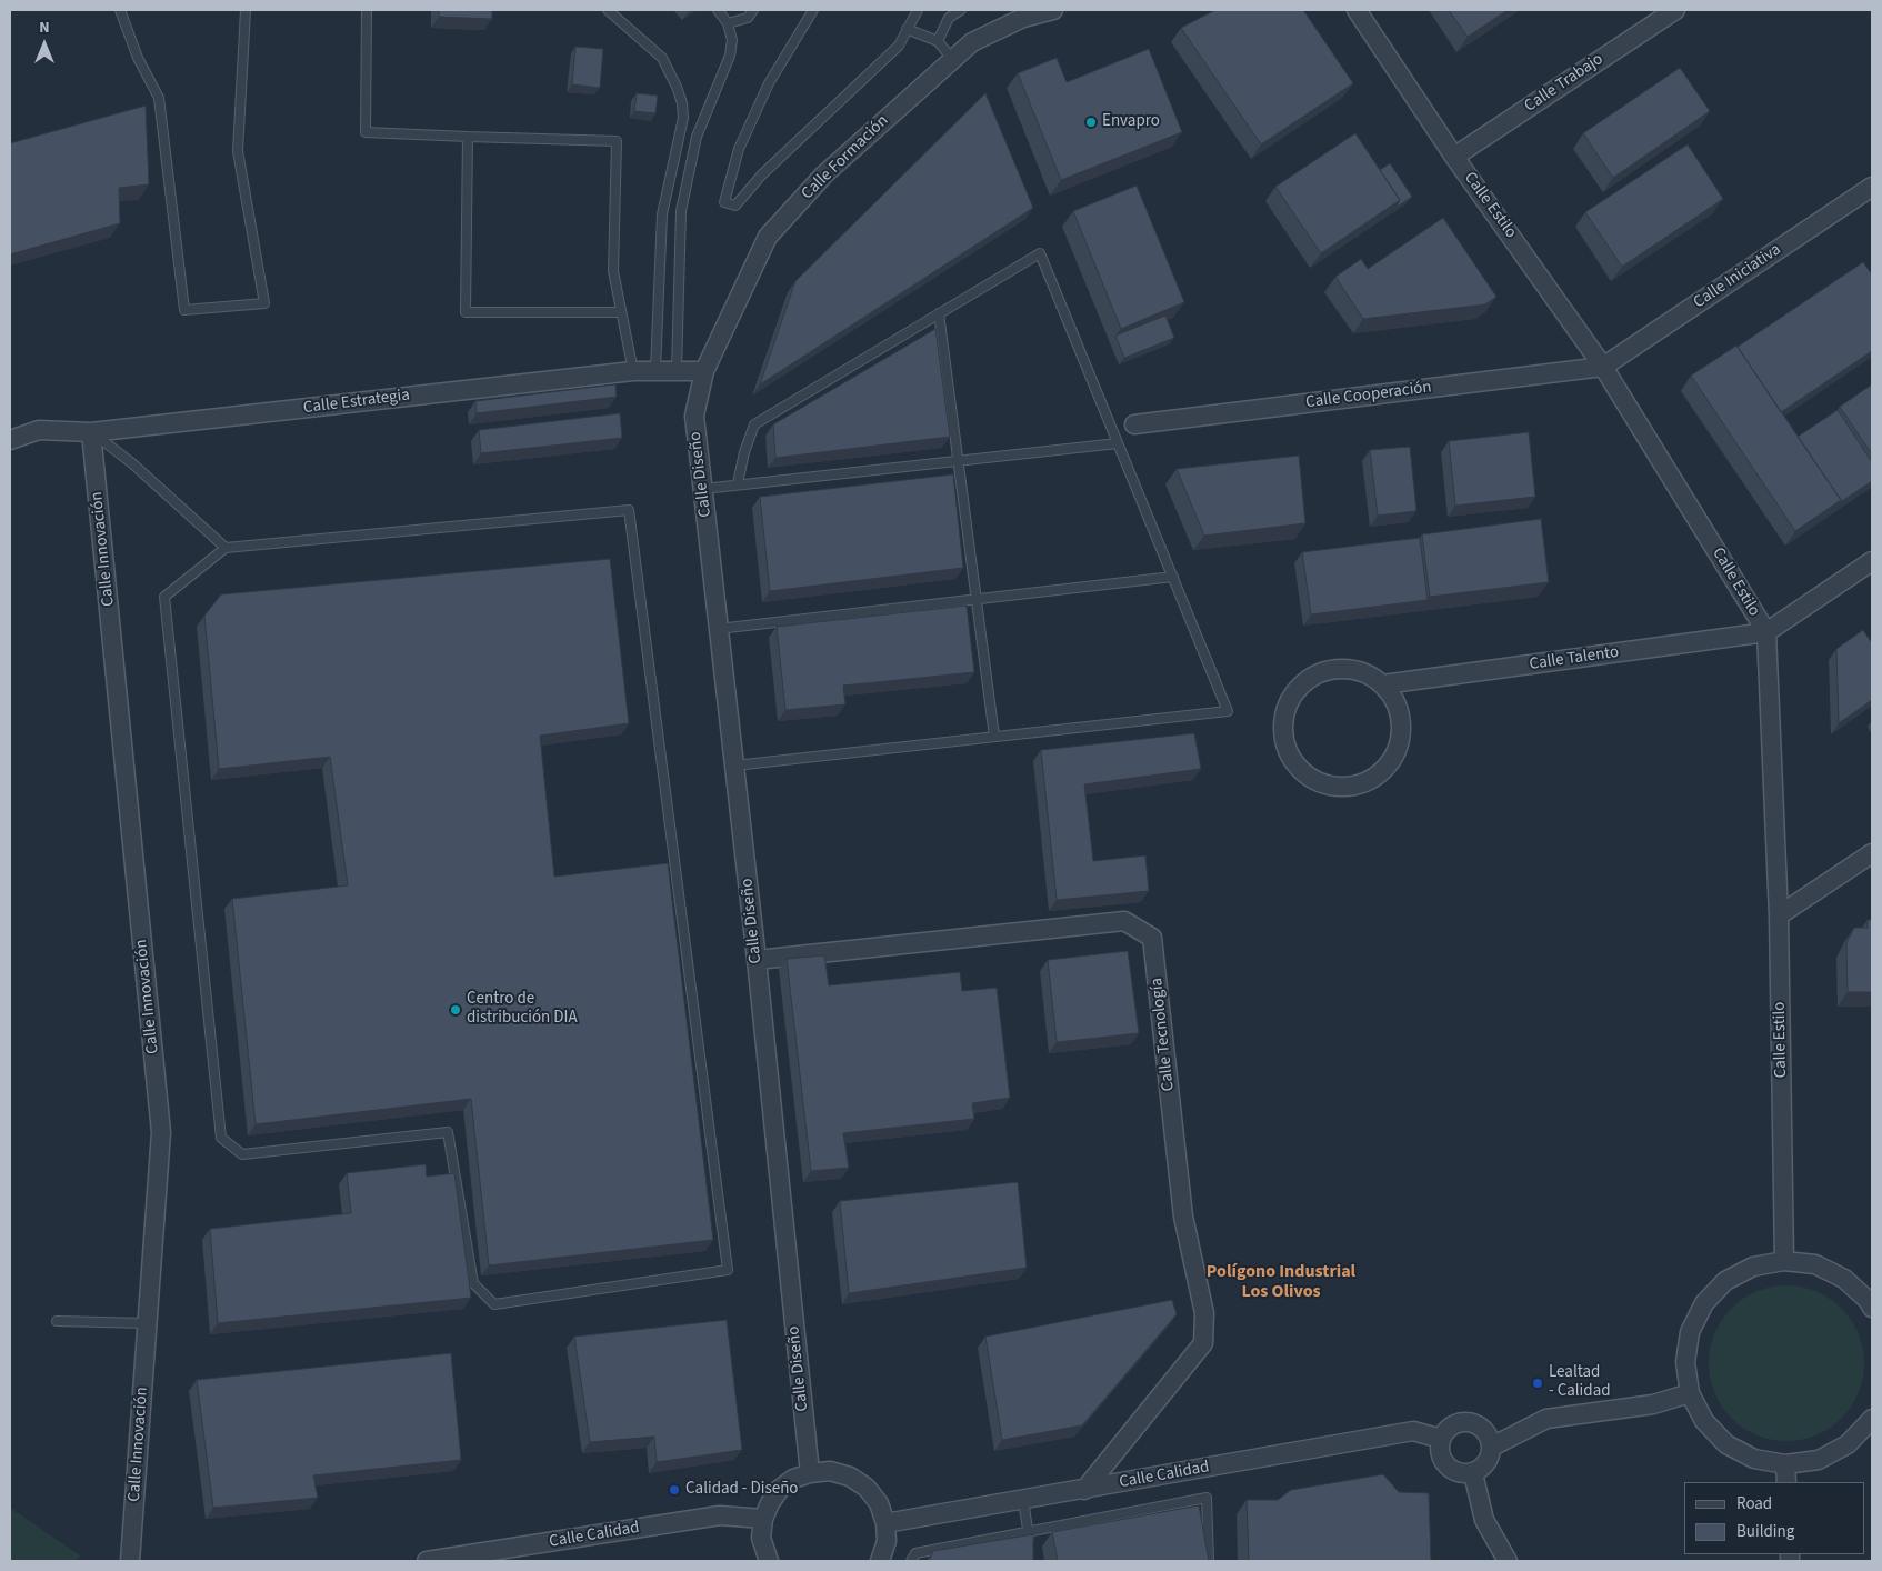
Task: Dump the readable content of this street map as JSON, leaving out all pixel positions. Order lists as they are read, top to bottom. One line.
{"streets":{"street":["Calle Trabajo","Calle Formación","Calle Estilo","Calle Iniciativa","Calle Cooperación","Calle Estrategia","Calle Diseño","Calle Innovación","Calle Talento","Calle Tecnología","Calle Calidad"]},"crossings":[["Calle Trabajo","Calle Estilo"],["Calle Formación","Calle Estrategia"],["Calle Formación","Calle Diseño"],["Calle Estilo","Calle Iniciativa"],["Calle Estilo","Calle Cooperación"],["Calle Estilo","Calle Talento"],["Calle Iniciativa","Calle Cooperación"],["Calle Estrategia","Calle Diseño"],["Calle Estrategia","Calle Innovación"],["Calle Diseño","Calle Tecnología"],["Calle Tecnología","Calle Calidad"]],"districts":["Polígono Industrial Los Olivos"],"places":["Envapro","Centro de distribución DIA","Lealtad - Calidad","Calidad - Diseño"],"legend":["Road","Building"],"north":"top"}
